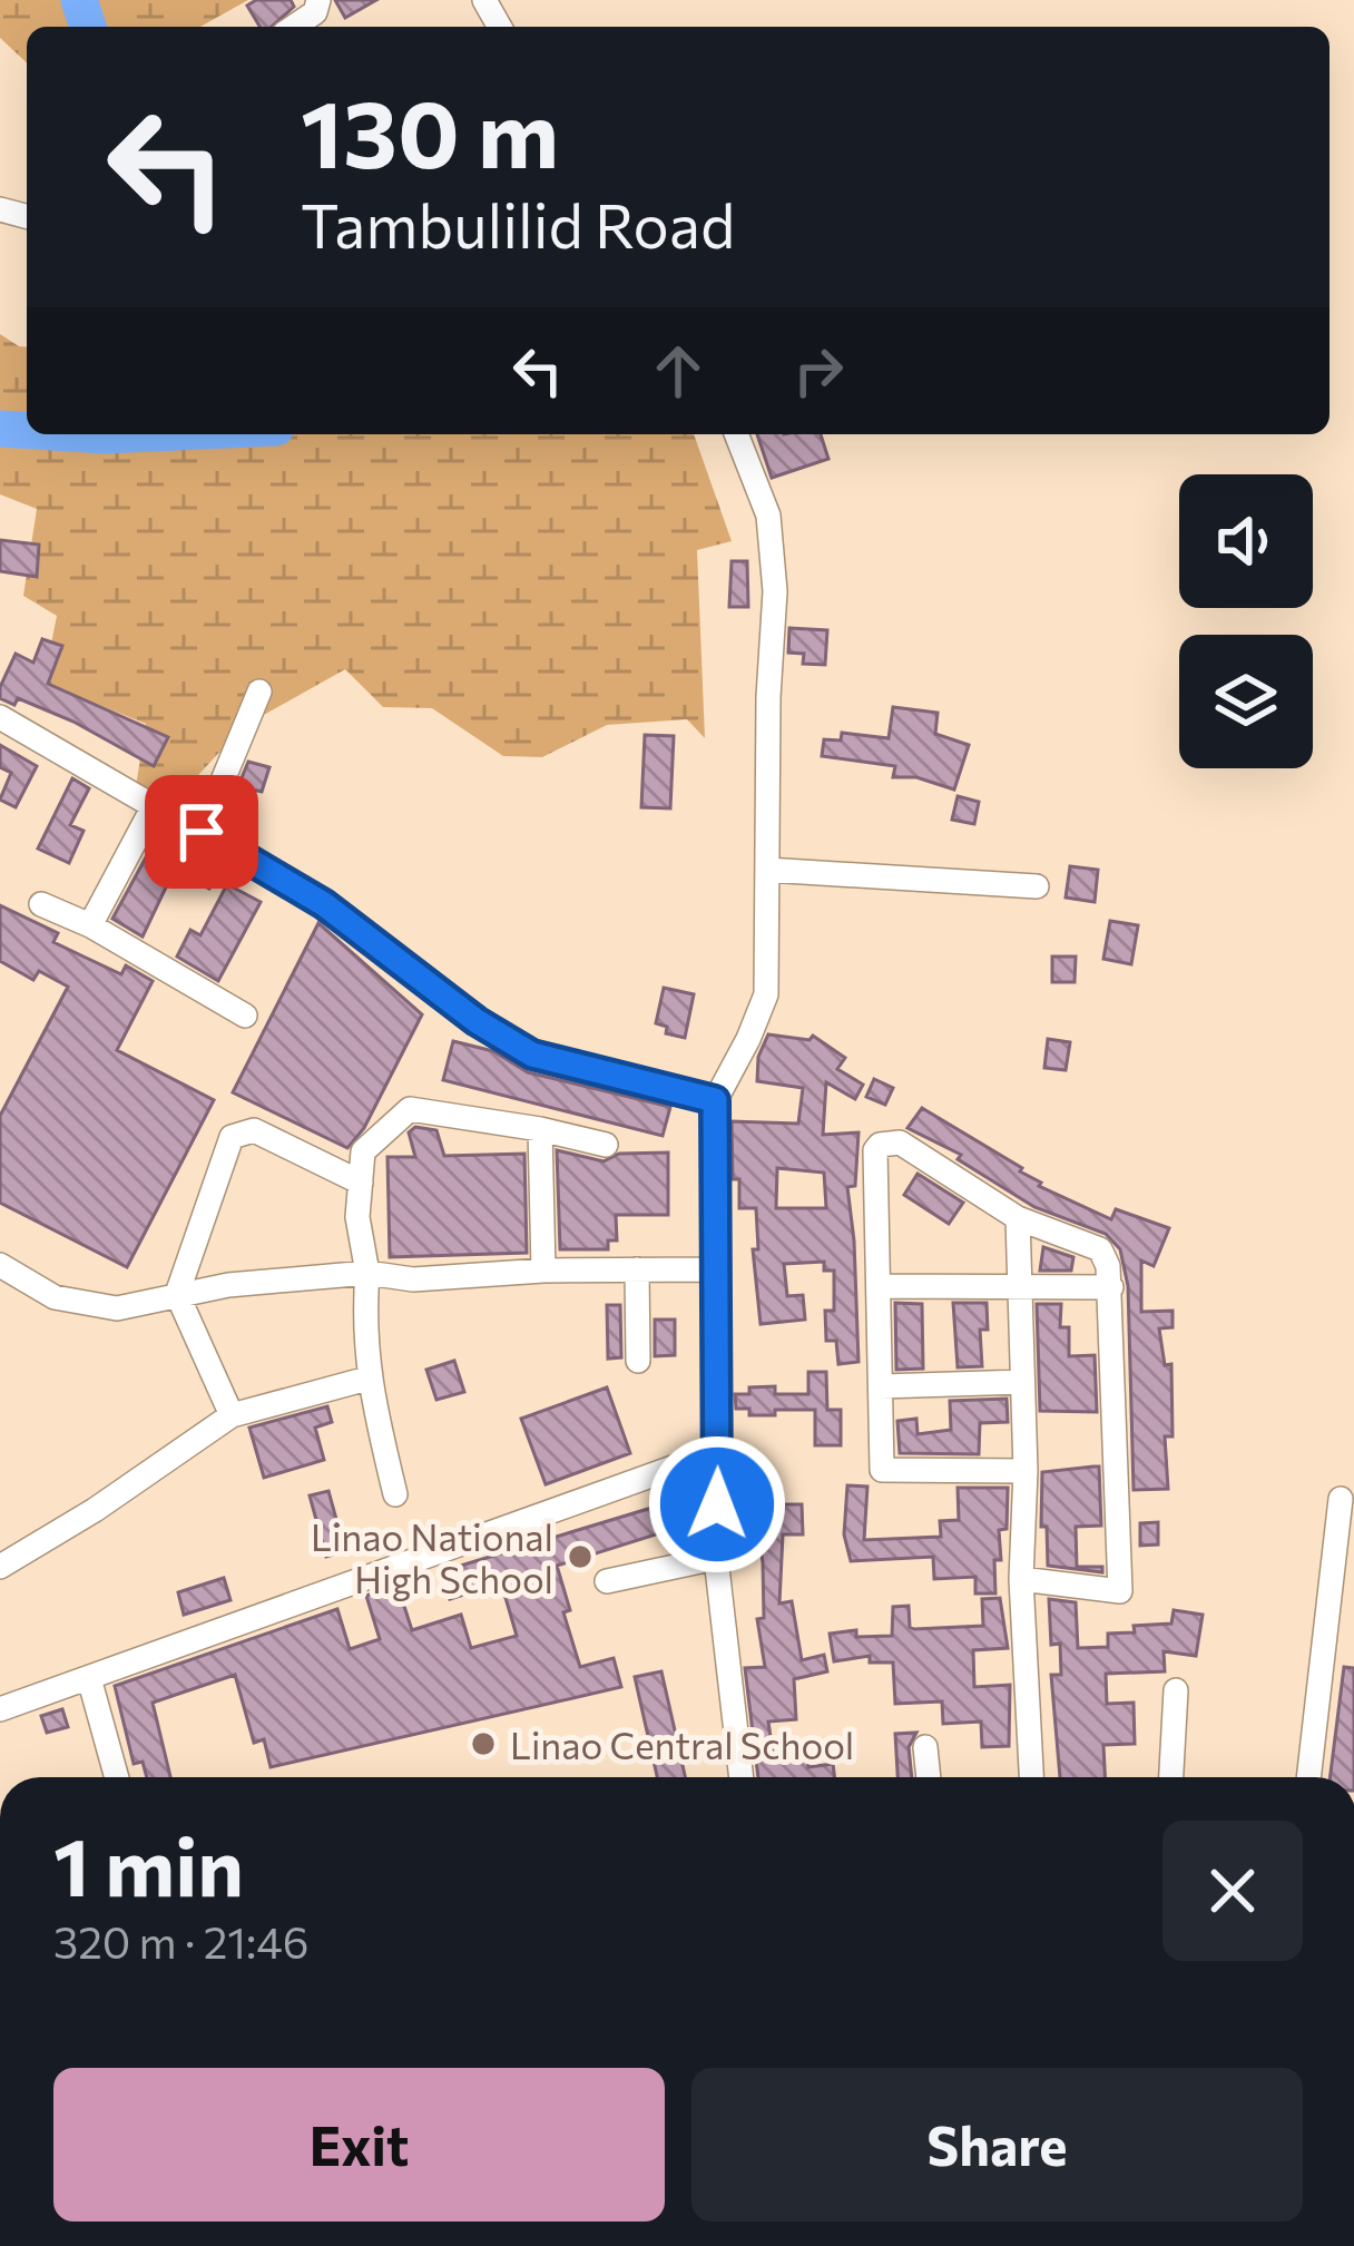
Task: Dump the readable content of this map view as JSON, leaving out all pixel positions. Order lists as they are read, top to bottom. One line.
{"places":["Linao National High School","Linao Central School"],"page":{"turn":["130 m","Tambulilid Road"],"heading":["1 min","320 m · 21:46"],"buttons":["Exit","Share"]}}
